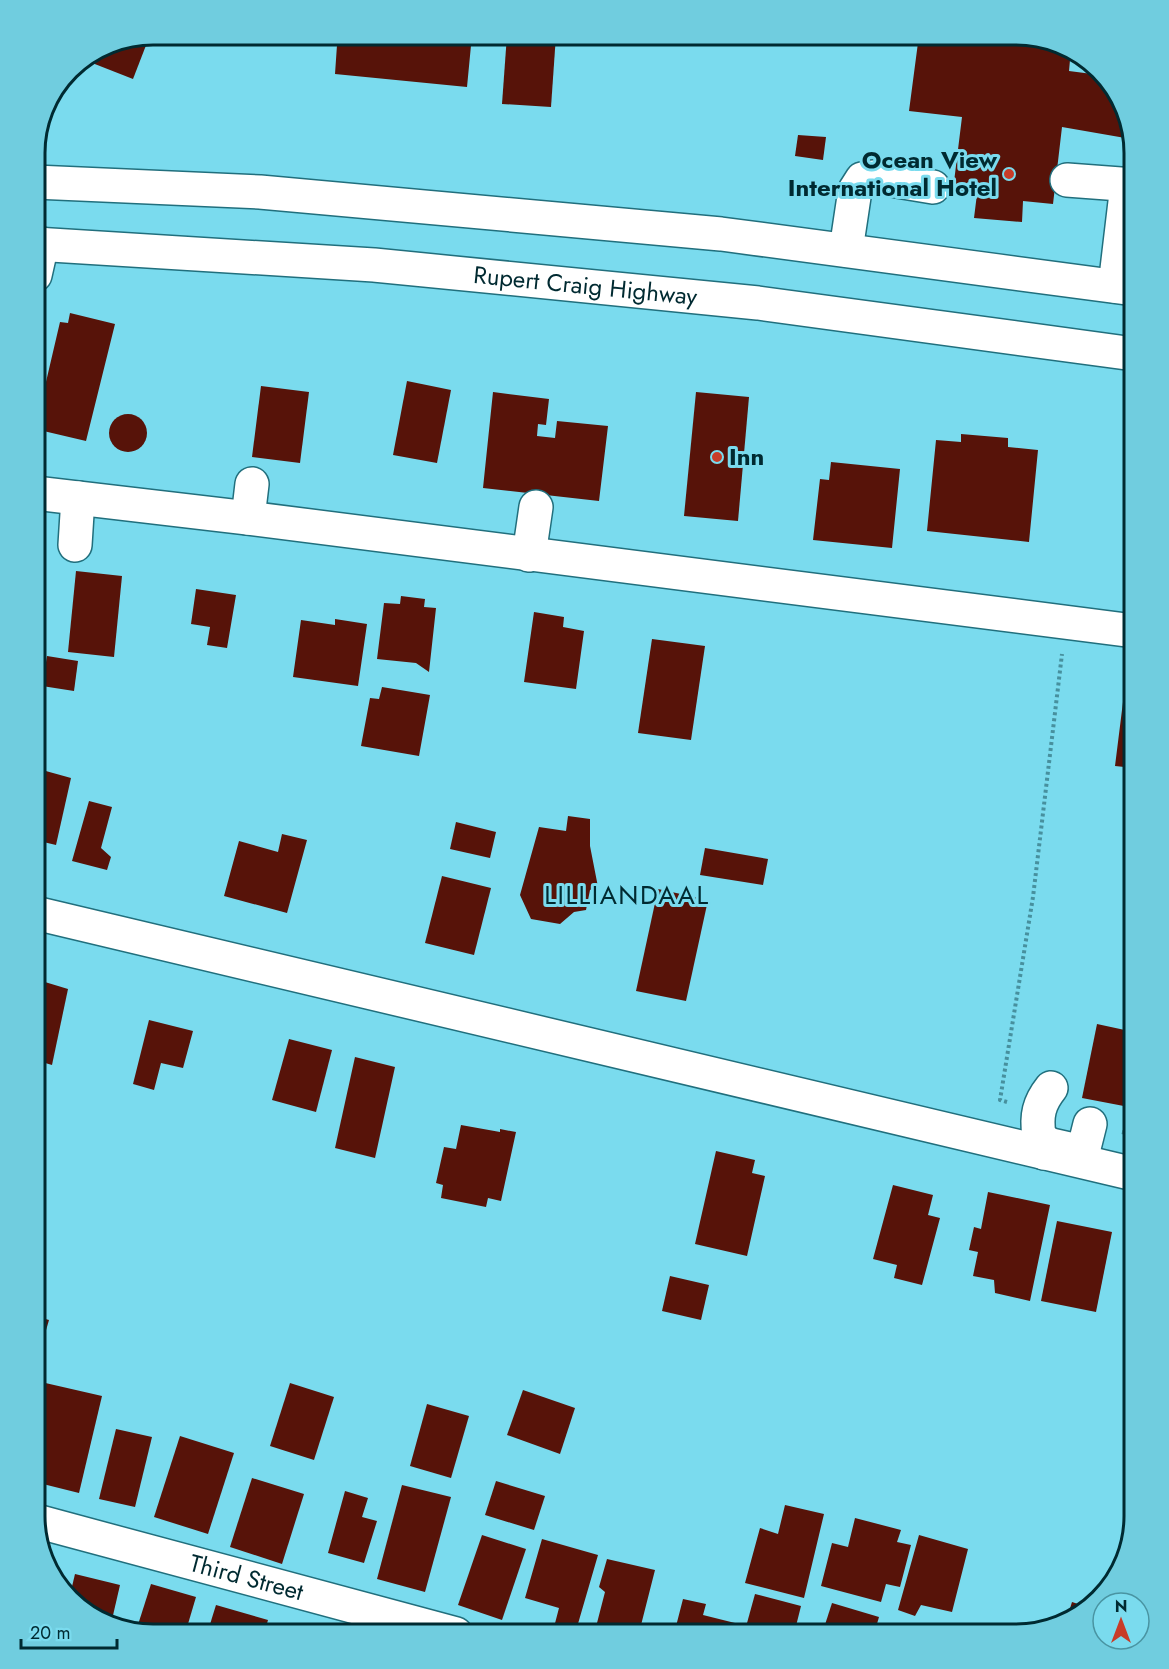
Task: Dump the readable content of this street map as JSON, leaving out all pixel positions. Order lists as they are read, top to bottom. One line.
{"streets":{"street":["Rupert Craig Highway","Third Street"]},"districts":["LILLIANDAAL"],"places":["Ocean View International Hotel","Inn"],"scale_bar":"20 m","north":"top"}
